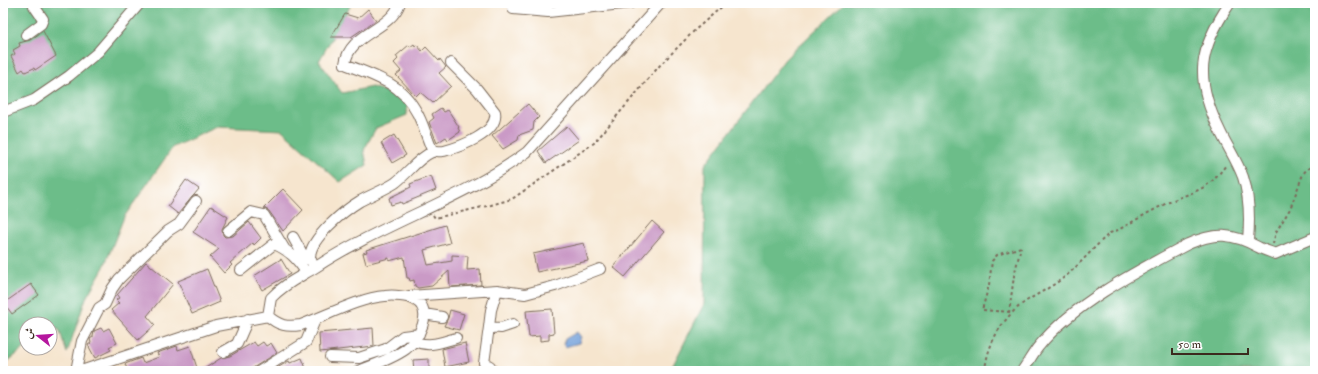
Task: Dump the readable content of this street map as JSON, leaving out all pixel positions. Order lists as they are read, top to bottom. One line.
{"scale_bar":"50 m","north":"left"}
